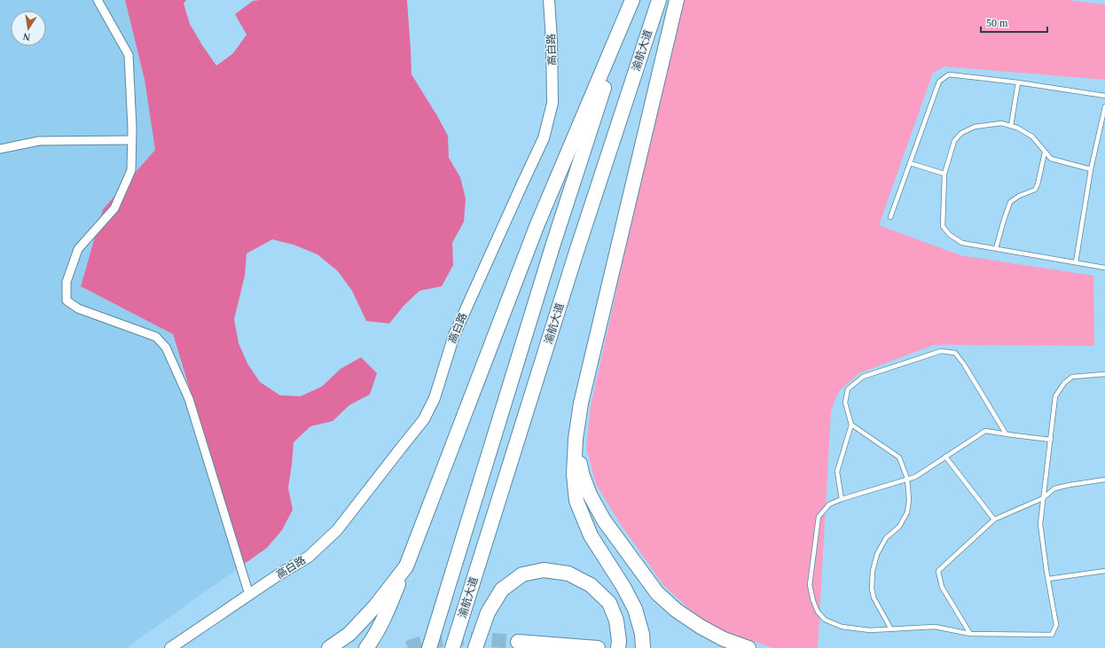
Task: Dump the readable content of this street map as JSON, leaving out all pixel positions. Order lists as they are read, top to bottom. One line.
{"streets":{"highway":["渝航大道"],"street":["高白路"]},"scale_bar":"50 m","north":"bottom"}
